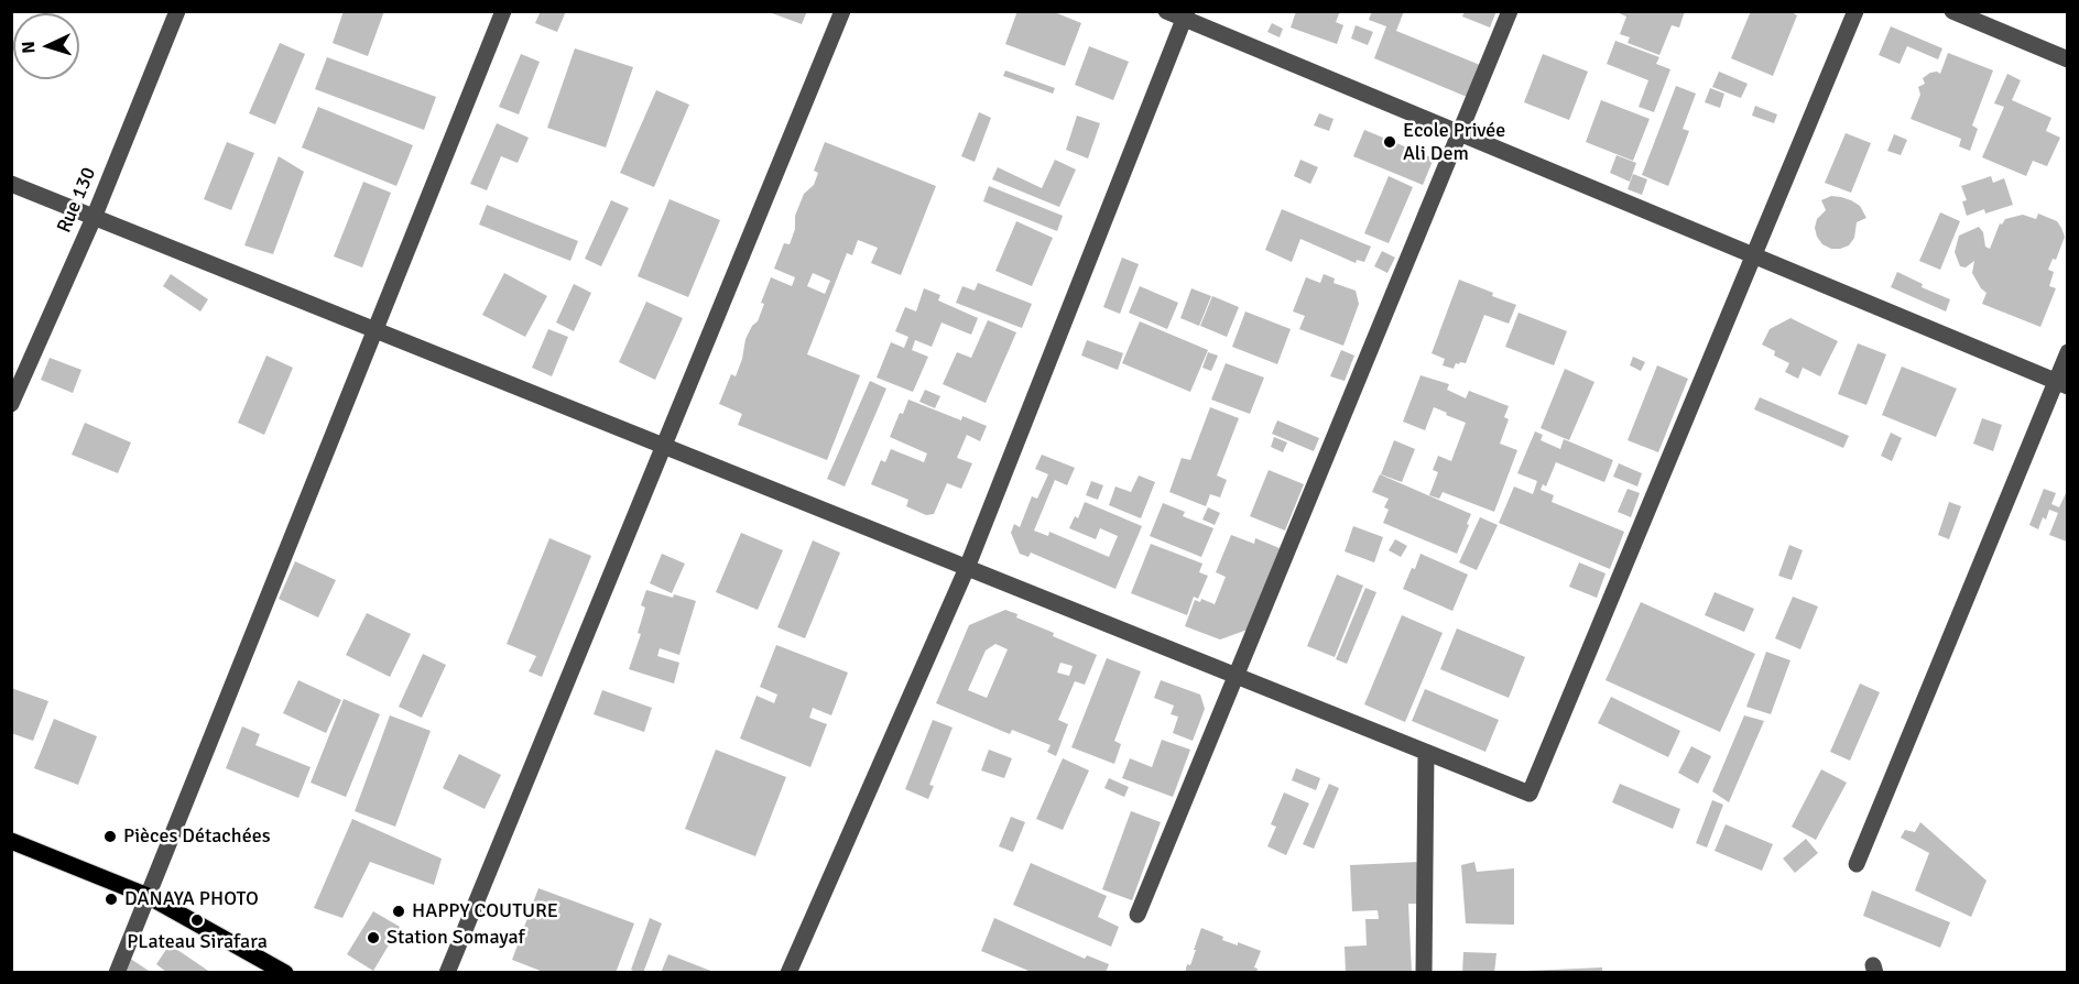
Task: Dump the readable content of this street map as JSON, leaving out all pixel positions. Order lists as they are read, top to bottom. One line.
{"streets":{"street":["Rue 130"]},"places":["Ecole Privée Ali Dem","Pièces Détachées","DANAYA PHOTO","HAPPY COUTURE","PLateau Sirafara","Station Somayaf"],"north":"left"}
